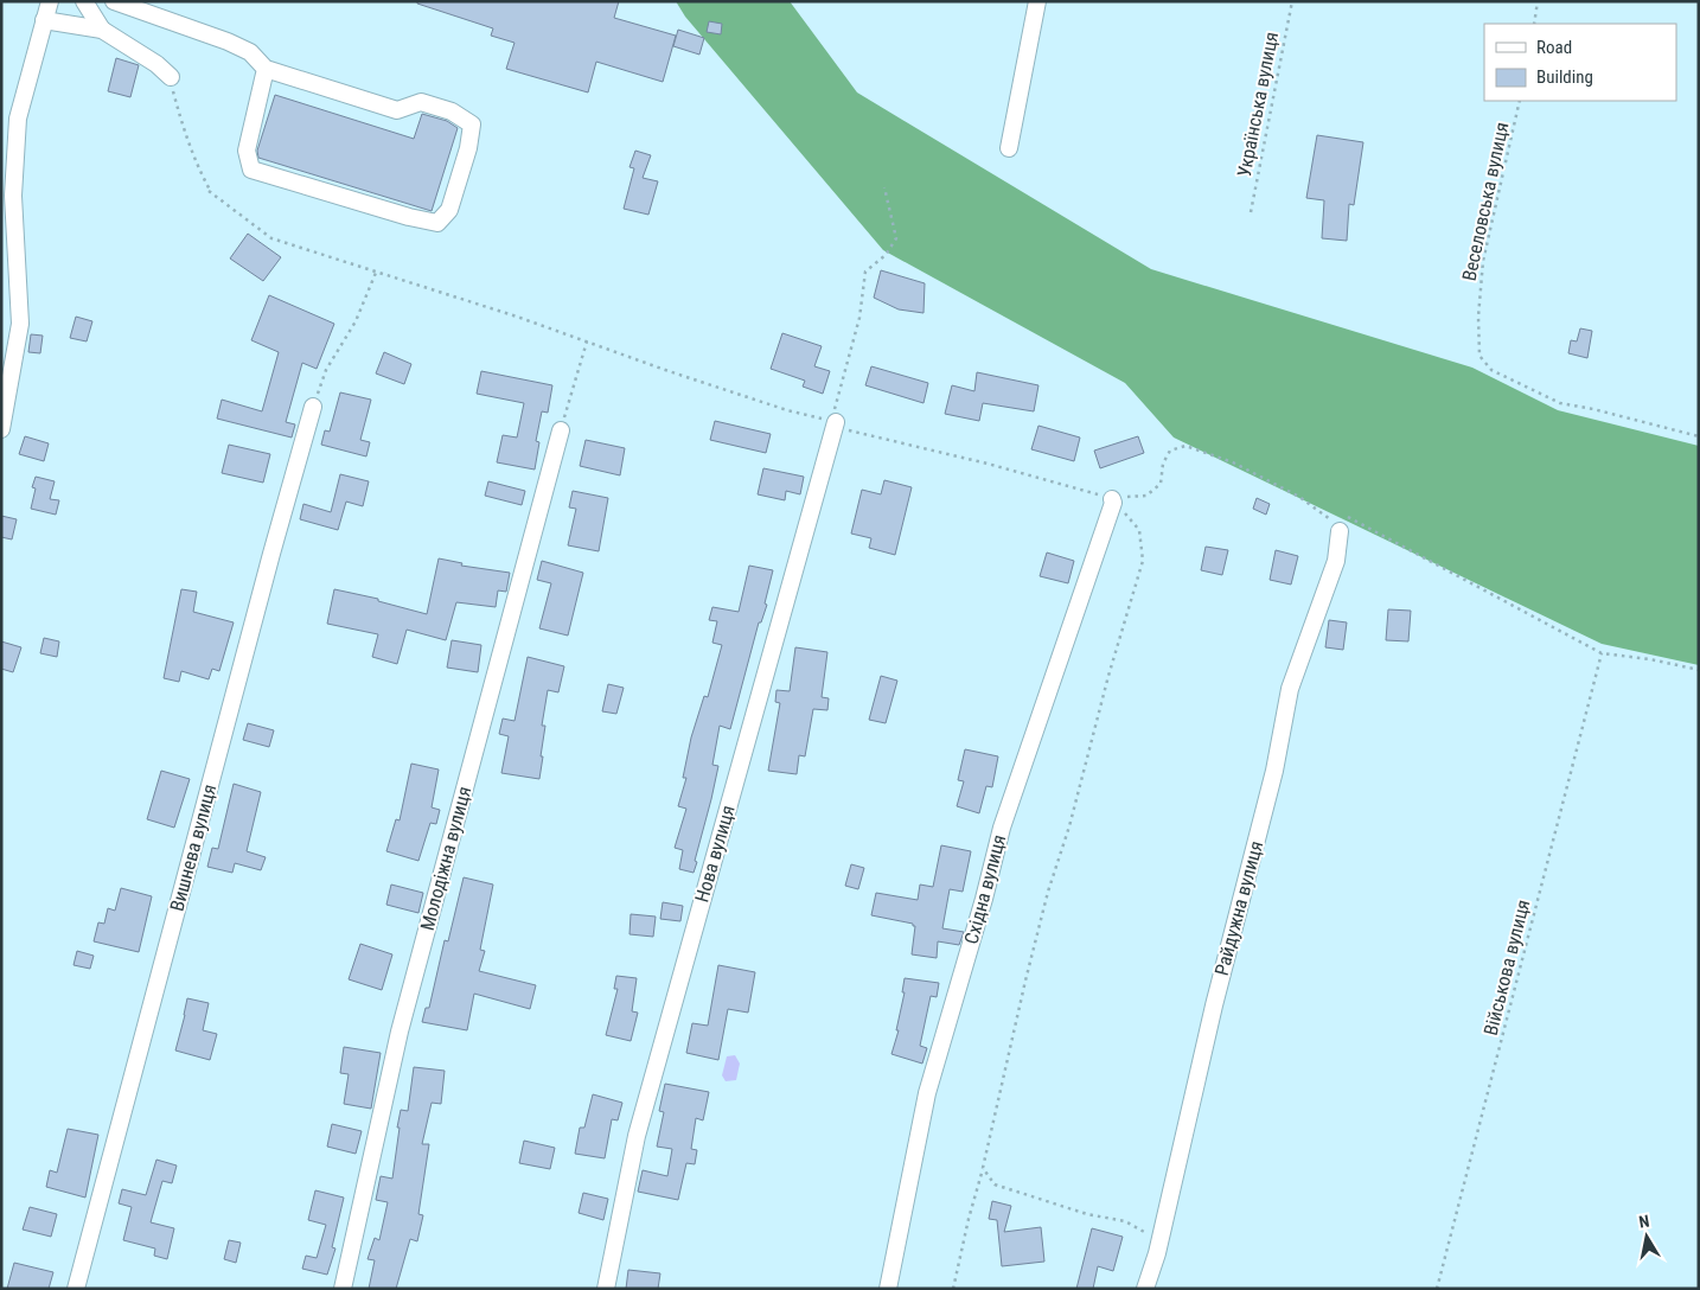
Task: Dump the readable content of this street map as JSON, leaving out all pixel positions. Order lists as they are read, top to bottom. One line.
{"streets":{"street":["Вишнева вулиця","Нова вулиця","Молодіжна вулиця","Східна вулиця","Райдужна вулиця"],"path":["Українська вулиця","Веселовська вулиця","Військова вулиця"]},"legend":["Road","Building"],"north":"top"}
